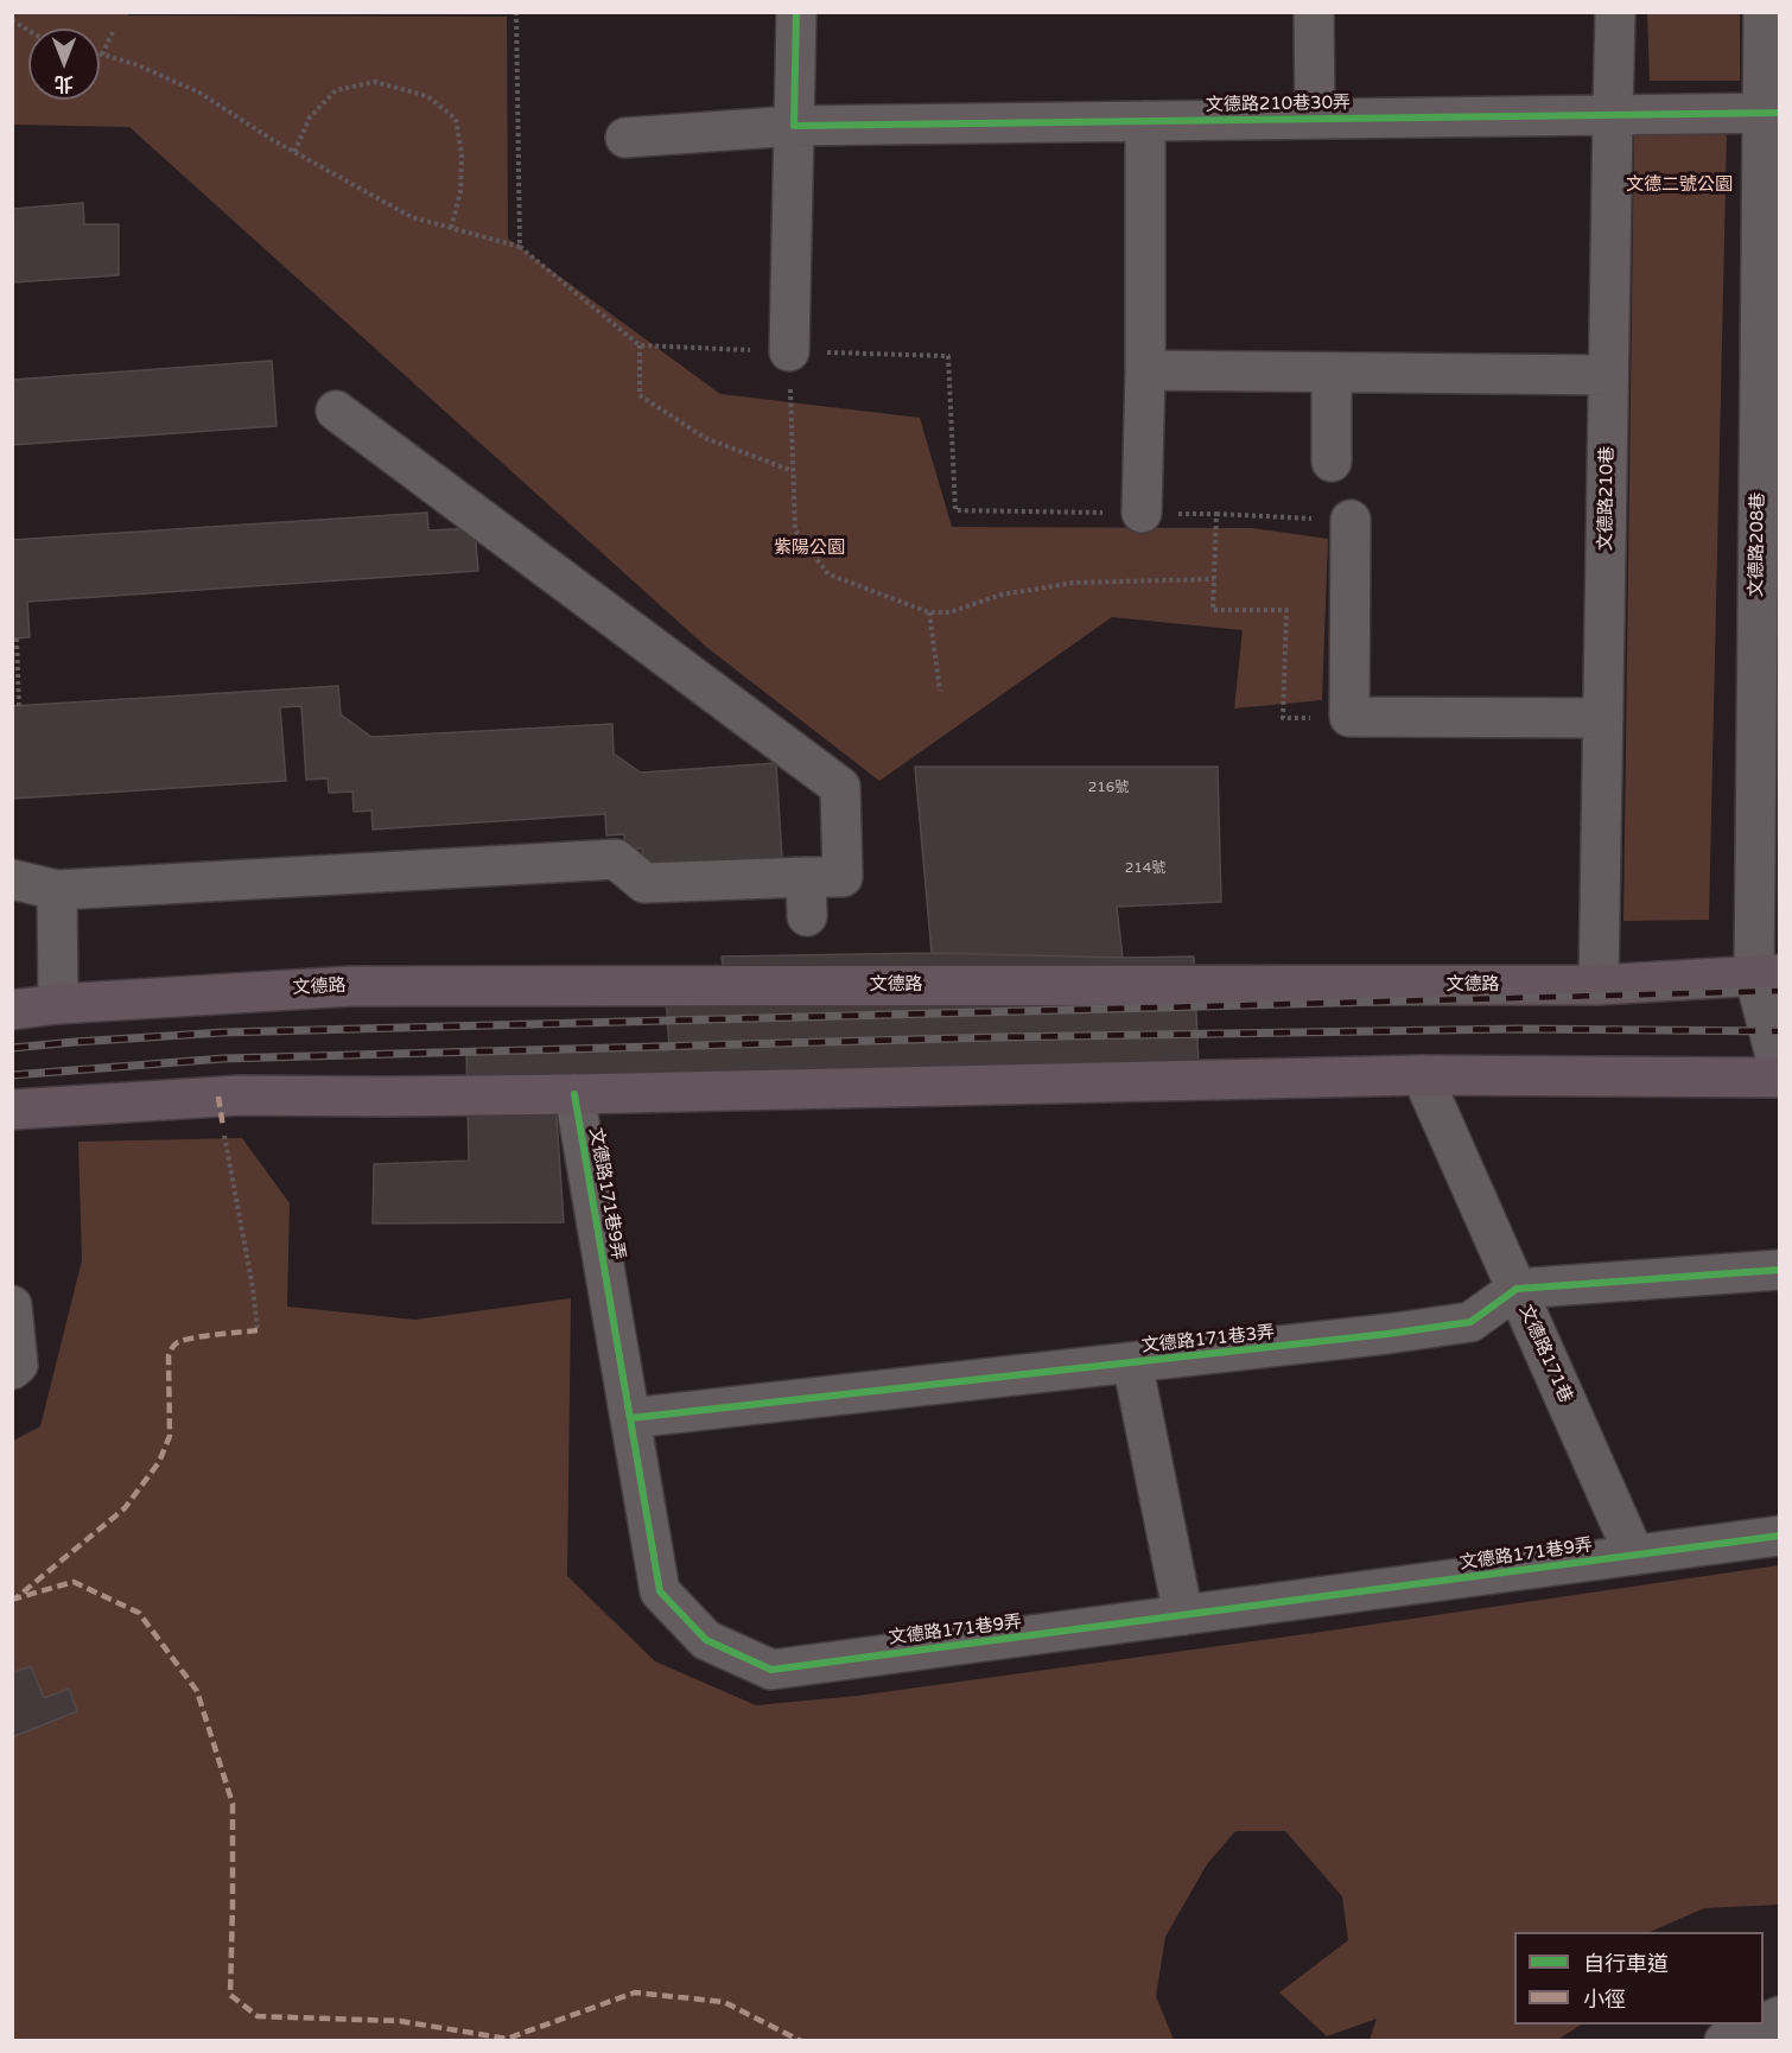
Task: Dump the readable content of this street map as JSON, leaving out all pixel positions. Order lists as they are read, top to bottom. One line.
{"streets":{"main road":["文德路"],"street":["文德路210巷30弄","文德路210巷","文德路208巷","文德路171巷9弄","文德路171巷3弄","文德路171巷"]},"crossings":[["文德路210巷30弄","文德路210巷"],["文德路210巷30弄","文德路208巷"],["文德路210巷","文德路"],["文德路208巷","文德路"],["文德路171巷9弄","文德路171巷3弄"],["文德路171巷9弄","文德路171巷"],["文德路171巷3弄","文德路171巷"]],"parks":["文德二號公園","紫陽公園"],"house_numbers":["216號","214號"],"legend":["自行車道","小徑"],"north":"bottom"}
